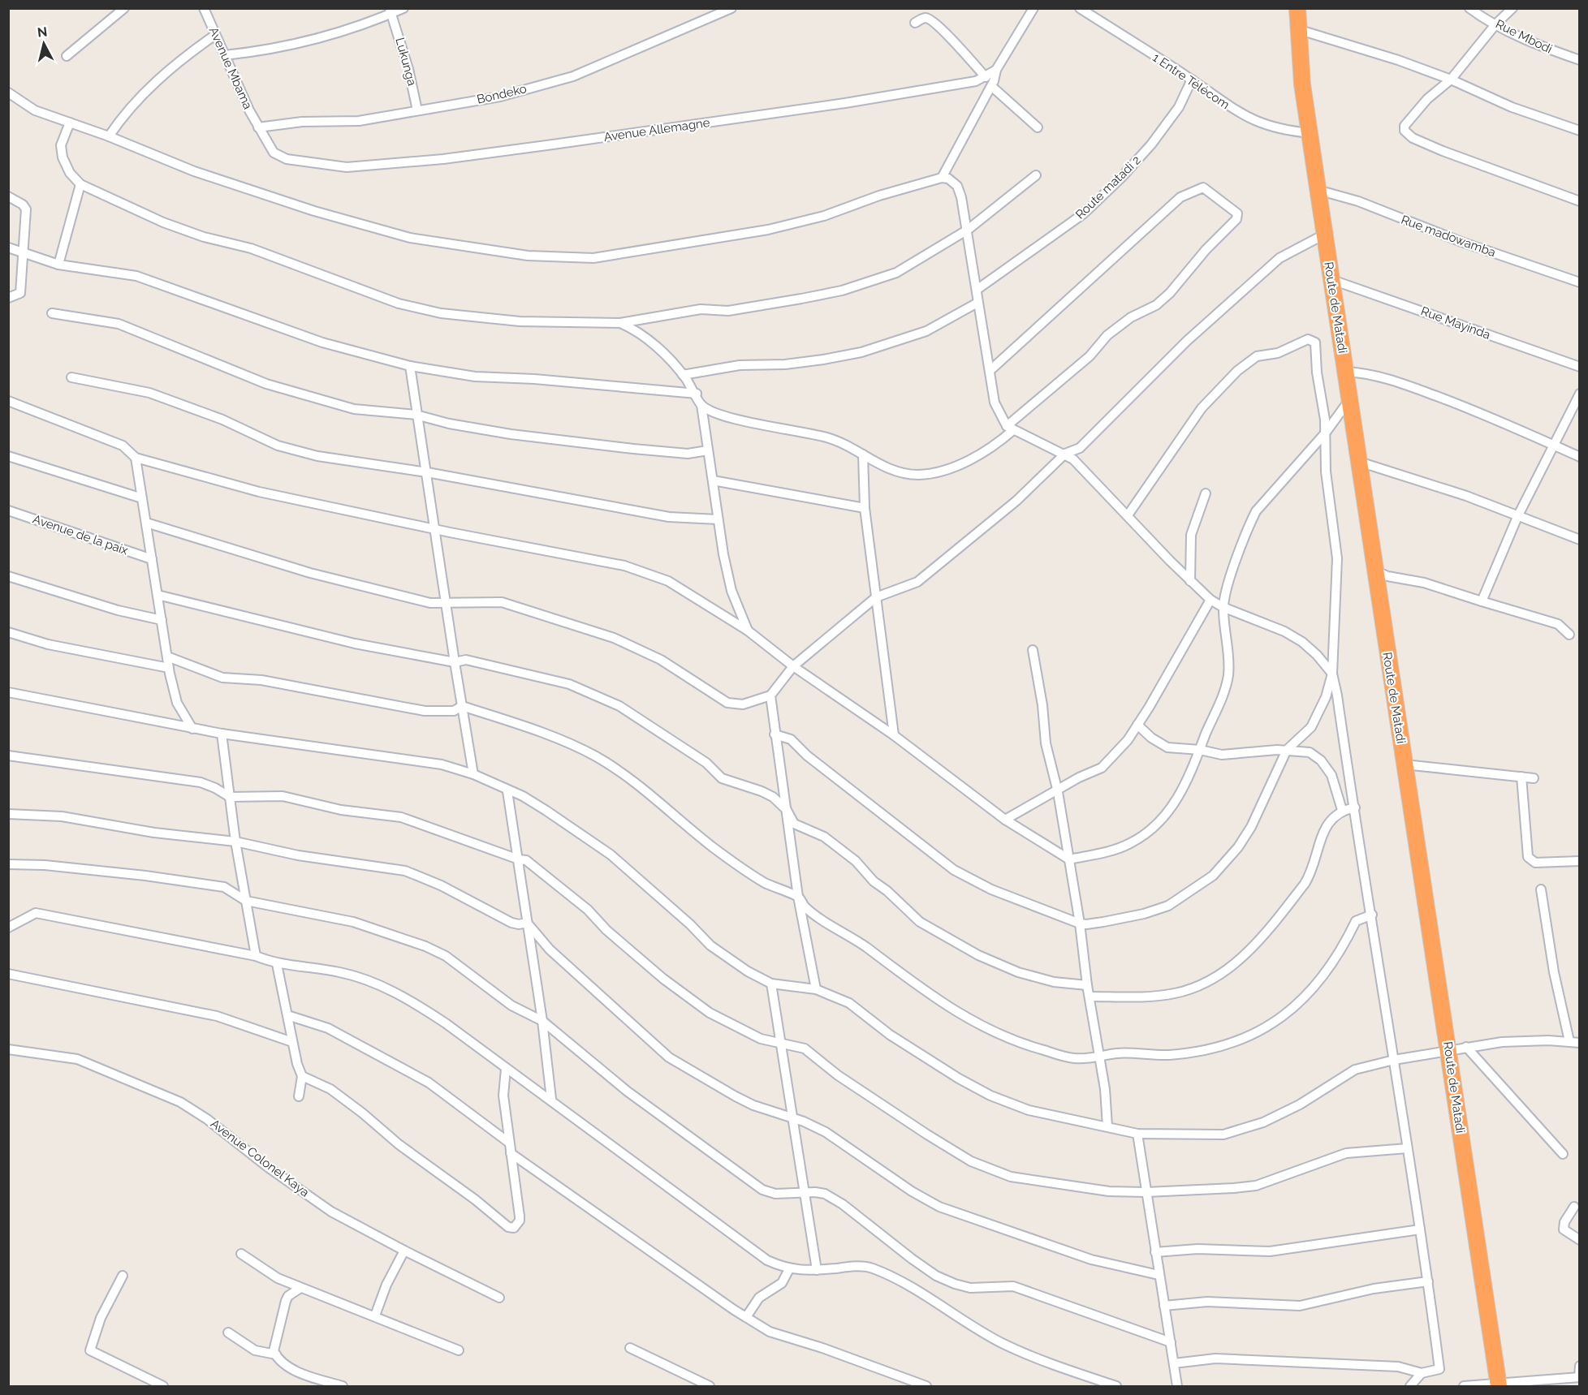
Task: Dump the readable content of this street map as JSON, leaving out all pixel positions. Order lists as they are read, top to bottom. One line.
{"streets":{"highway":["Route de Matadi"],"street":["Rue Mbodi","Lukunga","Avenue Mbama","1 Entre Télécom","Bondeko","Avenue Allemagne","Route matadi 2","Rue madowamba","Rue Mayinda","Avenue de la paix","Avenue Colonel Kaya"]},"crossings":[["Lukunga","Bondeko"],["Avenue Mbama","Bondeko"],["Avenue Mbama","Avenue Allemagne"],["1 Entre Télécom","Route matadi 2"],["1 Entre Télécom","Route de Matadi"],["Bondeko","Avenue Allemagne"],["Rue madowamba","Route de Matadi"],["Route de Matadi","Rue Mayinda"]],"north":"top"}
